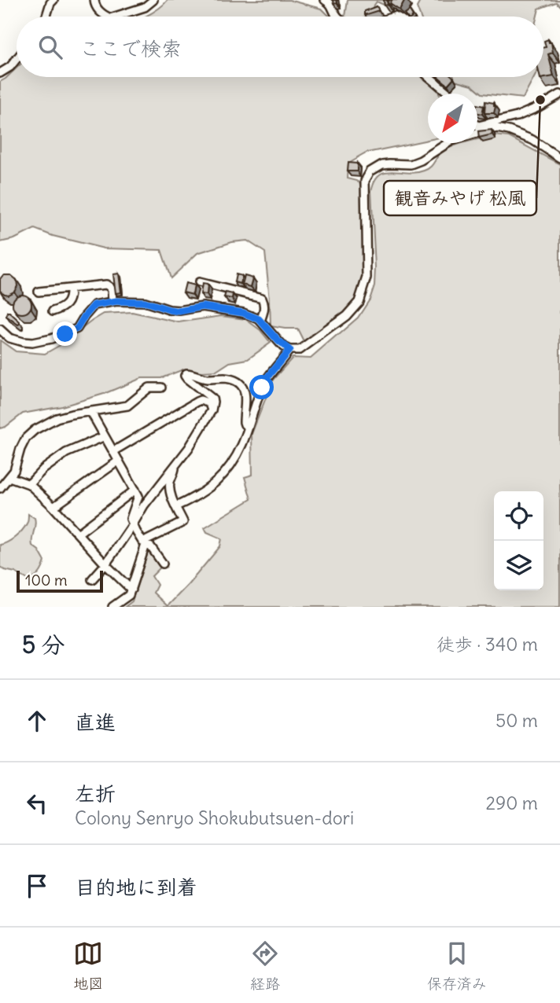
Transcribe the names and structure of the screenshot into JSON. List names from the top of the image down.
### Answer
{
  "places": ["観音みやげ 松風"],
  "scale_bar": "100 m",
  "north": "bottom left",
  "page": {
    "search": "ここで検索",
    "scale": "100 m",
    "heading": ["5 分", "徒歩 · 340 m"],
    "list": [
      ["直進", "50 m"],
      ["左折", "Colony Senryo Shokubutsuen-dori", "290 m"],
      "目的地に到着"
    ],
    "nav": ["地図", "経路", "保存済み"]
  }
}
